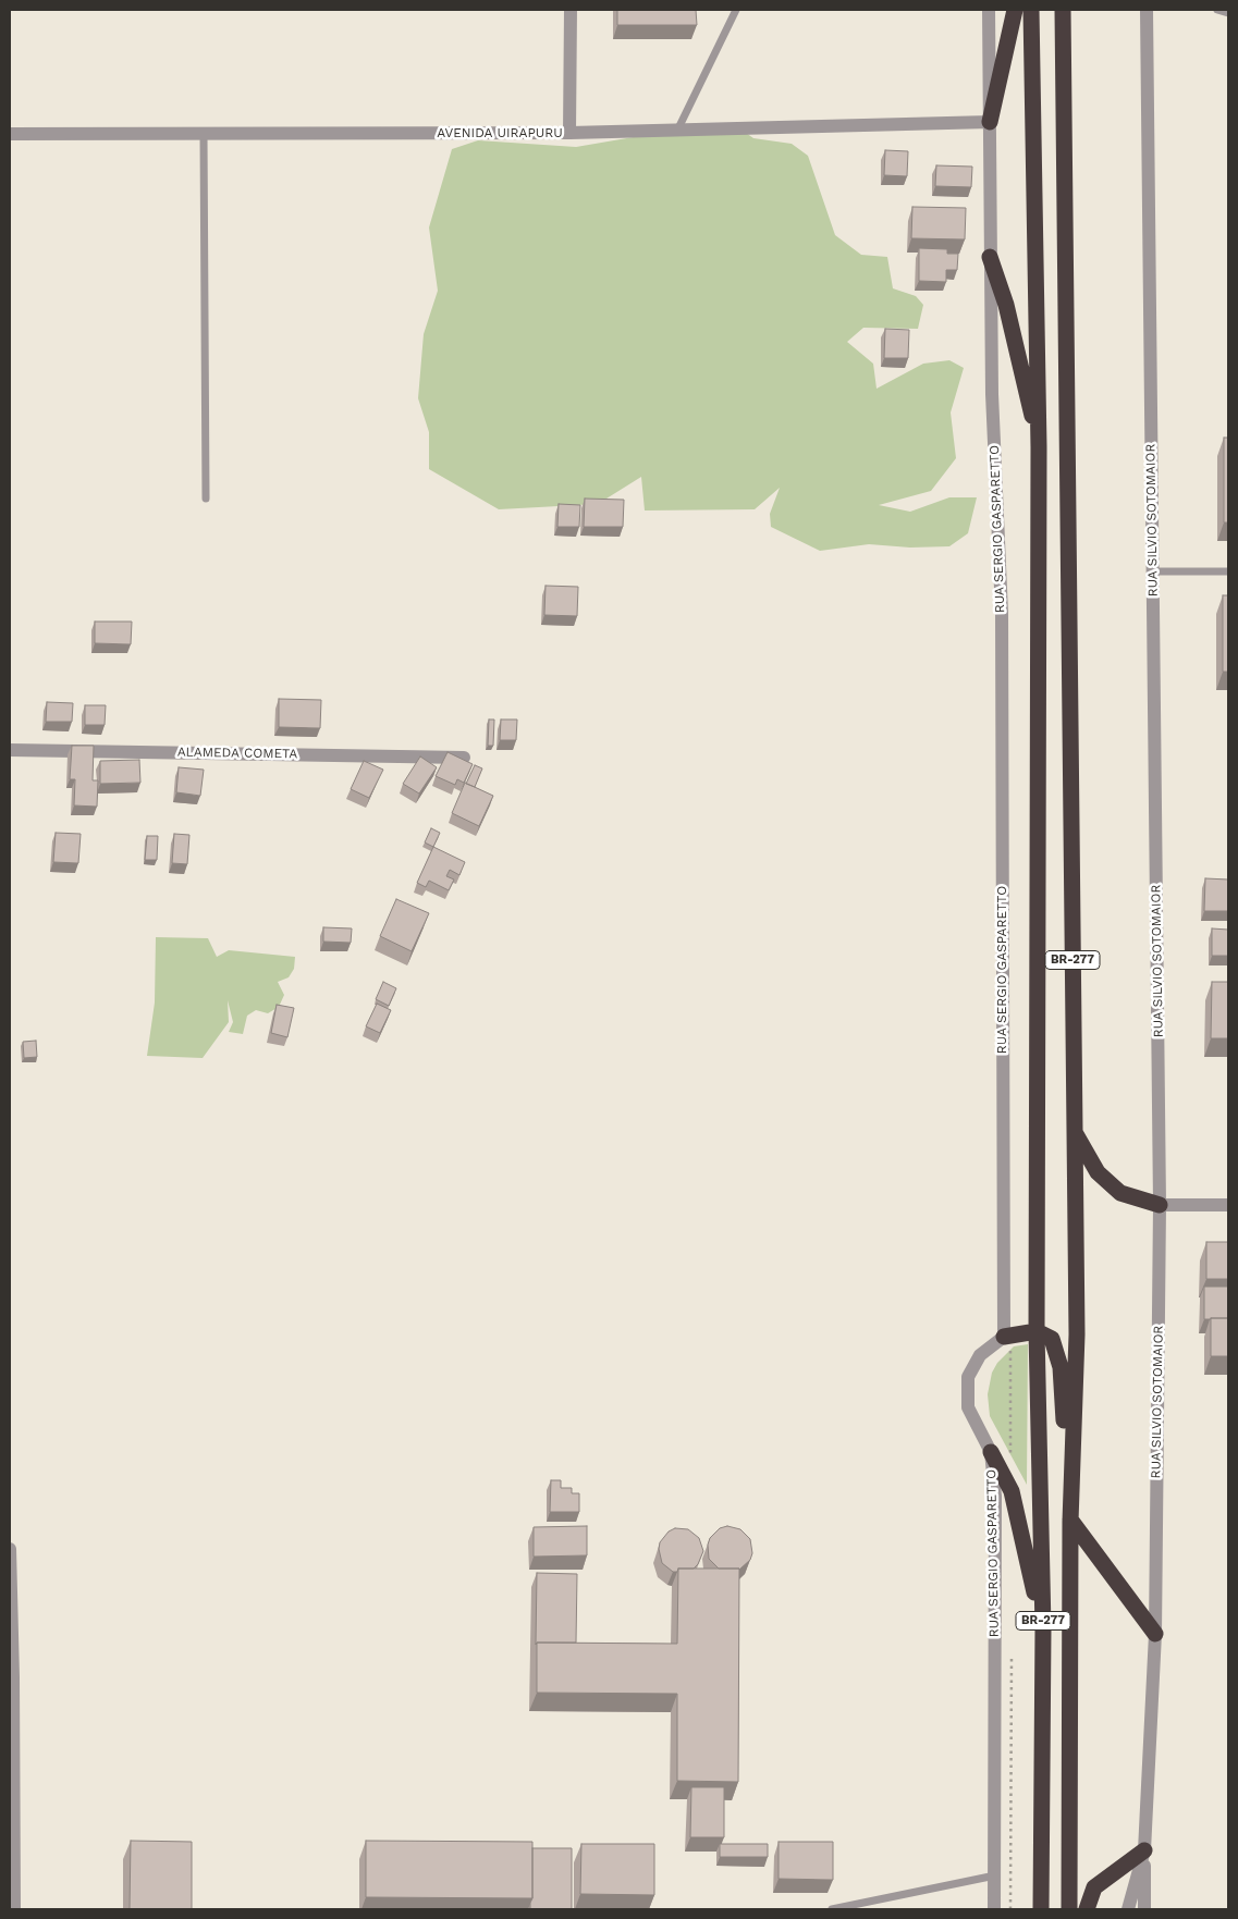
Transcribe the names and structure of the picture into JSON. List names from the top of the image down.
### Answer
{
  "streets": {
    "highway": ["BR-277"],
    "street": [
      "AVENIDA UIRAPURU",
      "RUA SILVIO SOTOMAIOR",
      "RUA SERGIO GASPARETTO",
      "ALAMEDA COMETA"
    ]
  },
  "crossings": [
    ["AVENIDA UIRAPURU", "RUA SERGIO GASPARETTO"]
  ]
}
